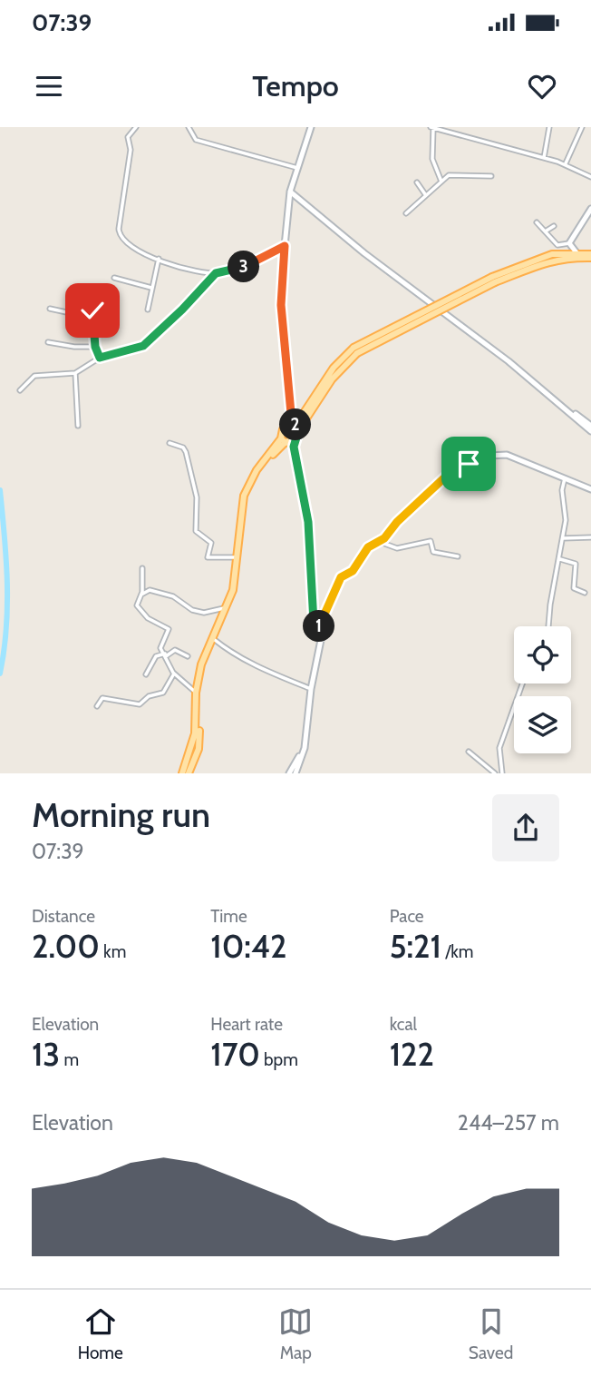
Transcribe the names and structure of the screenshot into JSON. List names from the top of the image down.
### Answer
{
  "page": {
    "status": "07:39",
    "header": "Tempo",
    "pins": ["3", "2", "1"],
    "heading": ["Morning run", "07:39"],
    "stats": [
      ["Distance", "2.00 km"],
      ["Time", "10:42"],
      ["Pace", "5:21 /km"],
      ["Elevation", "13 m"],
      ["Heart rate", "170 bpm"],
      ["kcal", "122"]
    ],
    "chart": ["Elevation", "244–257 m"],
    "tabs": ["Home", "Map", "Saved"]
  }
}
